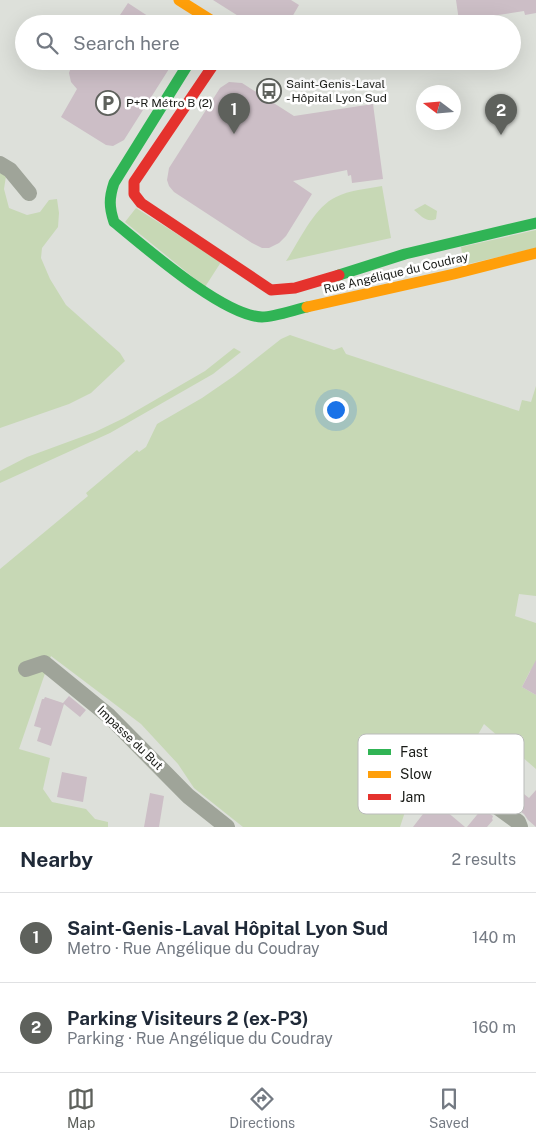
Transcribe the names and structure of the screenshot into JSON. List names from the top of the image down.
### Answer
{
  "streets": {
    "street": ["Rue Angélique du Coudray", "Impasse du But"]
  },
  "places": {
    "bus stop": ["Saint-Genis-Laval - Hôpital Lyon Sud"],
    "parking": ["P+R Métro B (2)"]
  },
  "legend": ["Fast", "Slow", "Jam"],
  "north": "left",
  "page": {
    "search": "Search here",
    "pins": ["1", "2"],
    "heading": ["Nearby", "2 results"],
    "list": [
      {
        "mark": "1",
        "name": "Saint-Genis-Laval Hôpital Lyon Sud",
        "note": "Metro · Rue Angélique du Coudray",
        "value": "140 m"
      },
      {
        "mark": "2",
        "name": "Parking Visiteurs 2 (ex-P3)",
        "note": "Parking · Rue Angélique du Coudray",
        "value": "160 m"
      }
    ],
    "nav": ["Map", "Directions", "Saved"]
  }
}
